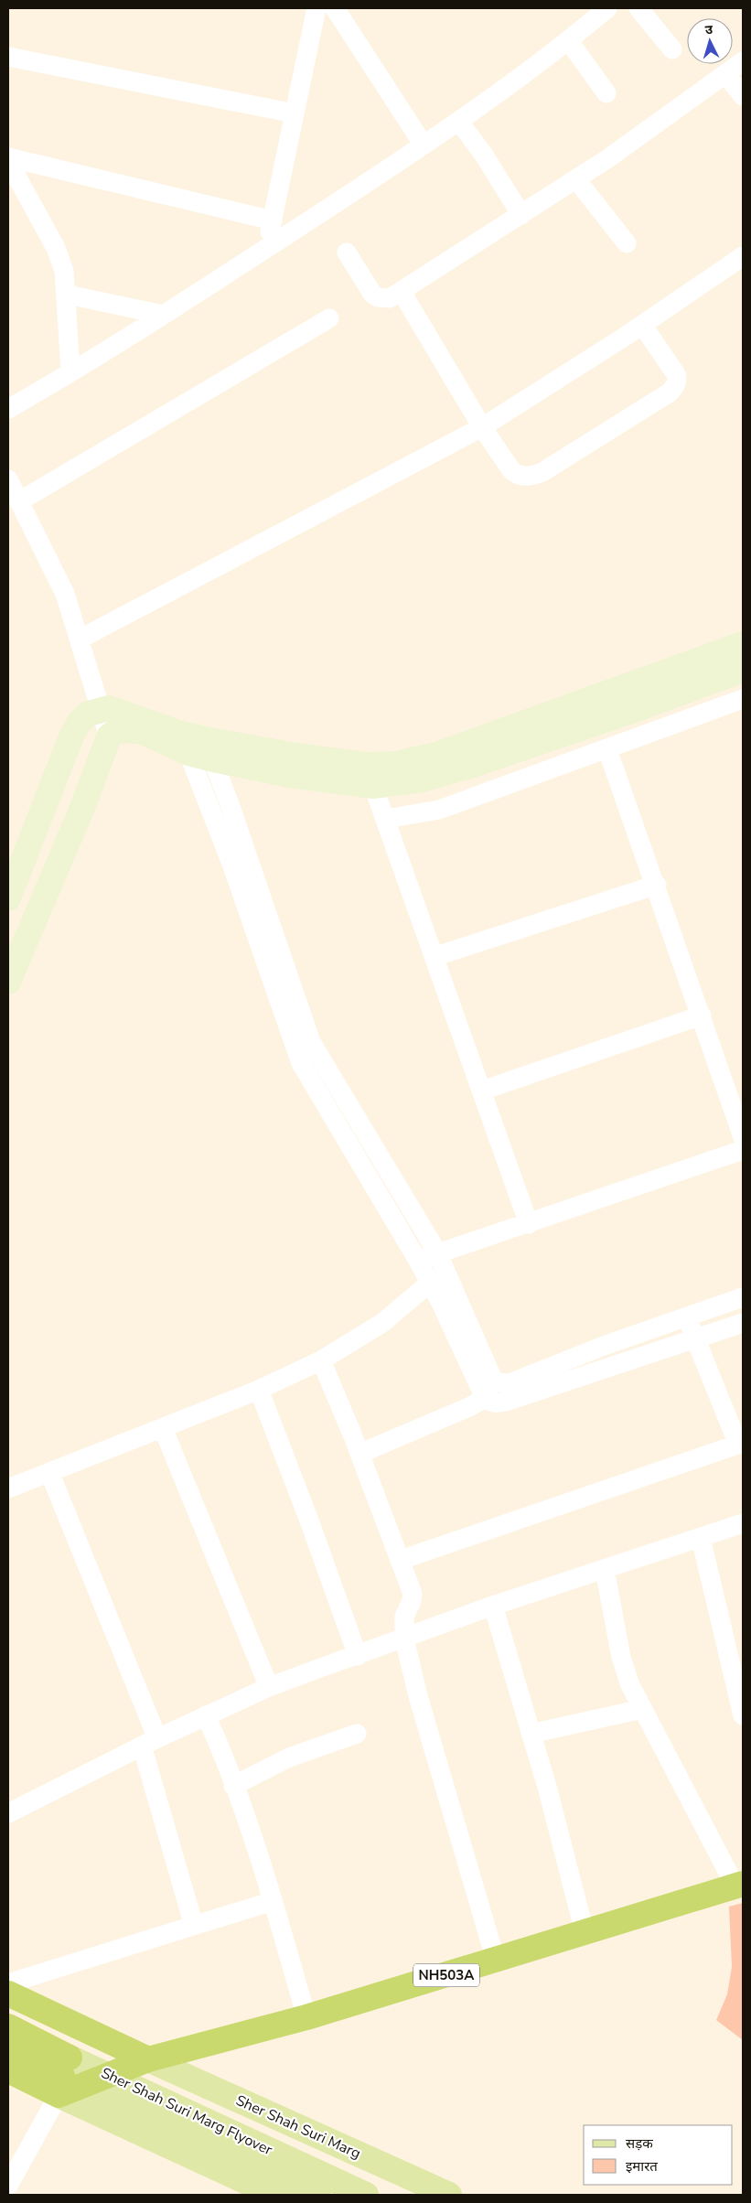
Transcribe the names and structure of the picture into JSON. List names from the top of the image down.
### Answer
{
  "streets": {
    "highway": ["NH503A", "Sher Shah Suri Marg Flyover"],
    "main road": ["Sher Shah Suri Marg"]
  },
  "crossings": [
    ["NH503A", "Sher Shah Suri Marg Flyover"],
    ["NH503A", "Sher Shah Suri Marg"]
  ],
  "legend": ["सड़क", "इमारत"],
  "north": "top"
}
